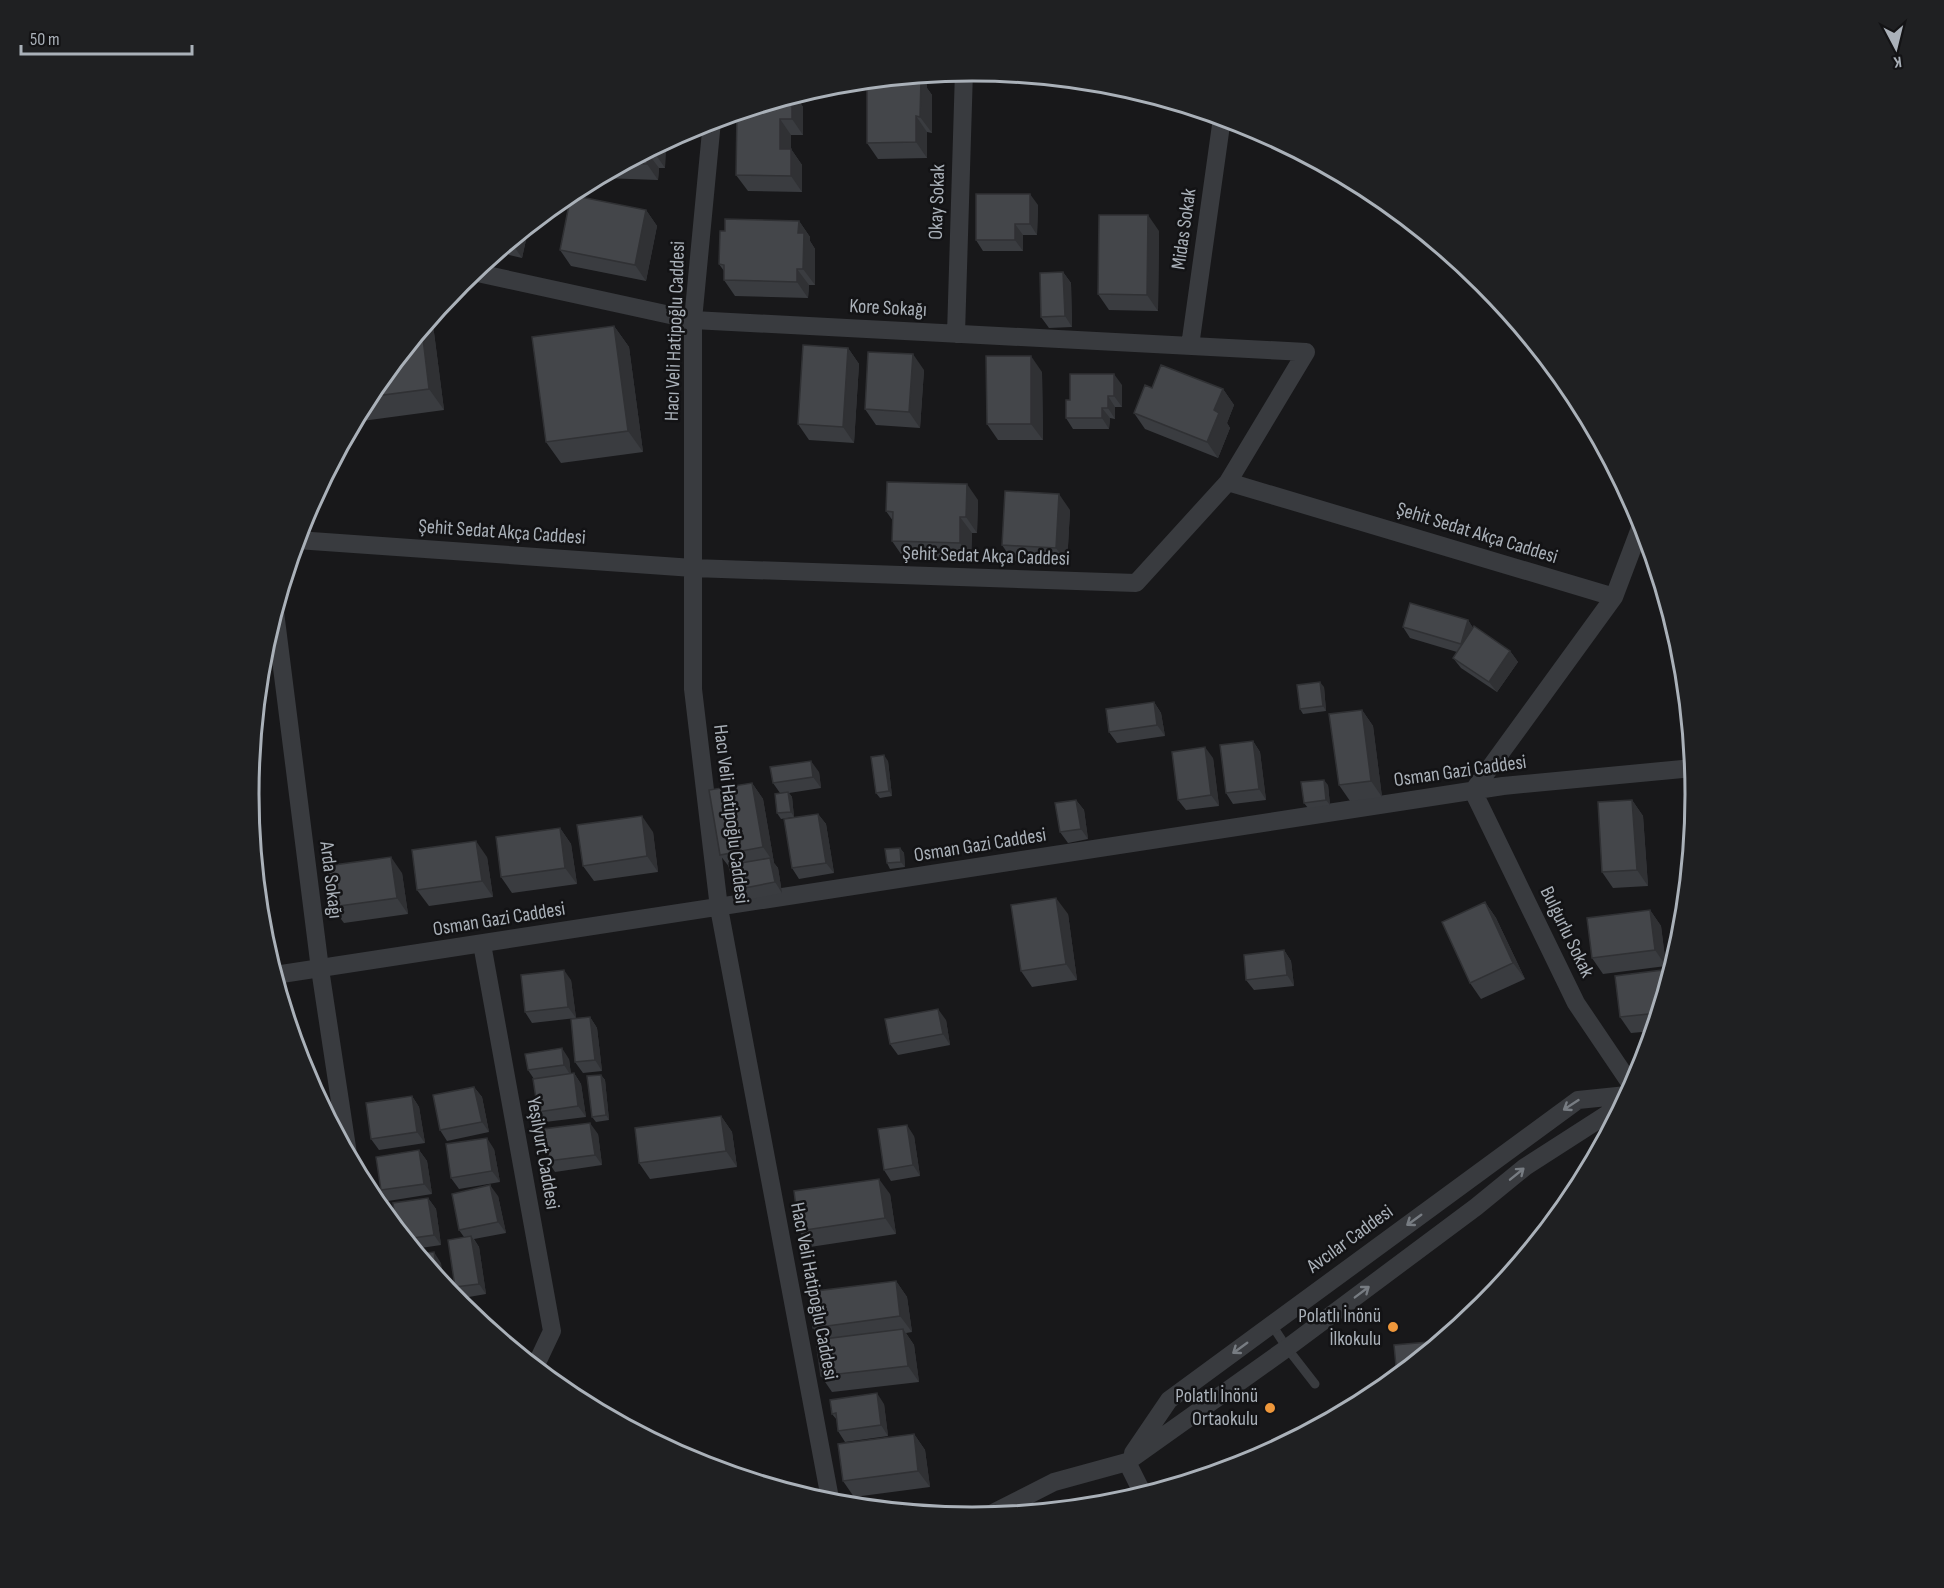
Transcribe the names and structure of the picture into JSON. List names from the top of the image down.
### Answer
{
  "streets": {
    "street": [
      "Okay Sokak",
      "Midas Sokak",
      "Kore Sokağı",
      "Hacı Veli Hatipoğlu Caddesi",
      "Şehit Sedat Akça Caddesi",
      "Osman Gazi Caddesi",
      "Arda Sokağı",
      "Bulgurlu Sokak",
      "Yeşilyurt Caddesi",
      "Avcılar Caddesi"
    ]
  },
  "crossings": [
    ["Okay Sokak", "Kore Sokağı"],
    ["Midas Sokak", "Kore Sokağı"],
    ["Kore Sokağı", "Hacı Veli Hatipoğlu Caddesi"],
    ["Kore Sokağı", "Şehit Sedat Akça Caddesi"],
    ["Hacı Veli Hatipoğlu Caddesi", "Şehit Sedat Akça Caddesi"],
    ["Hacı Veli Hatipoğlu Caddesi", "Osman Gazi Caddesi"],
    ["Osman Gazi Caddesi", "Arda Sokağı"],
    ["Osman Gazi Caddesi", "Bulgurlu Sokak"],
    ["Osman Gazi Caddesi", "Yeşilyurt Caddesi"]
  ],
  "places": ["Polatlı İnönü İlkokulu", "Polatlı İnönü Ortaokulu"],
  "scale_bar": "50 m",
  "north": "bottom"
}
